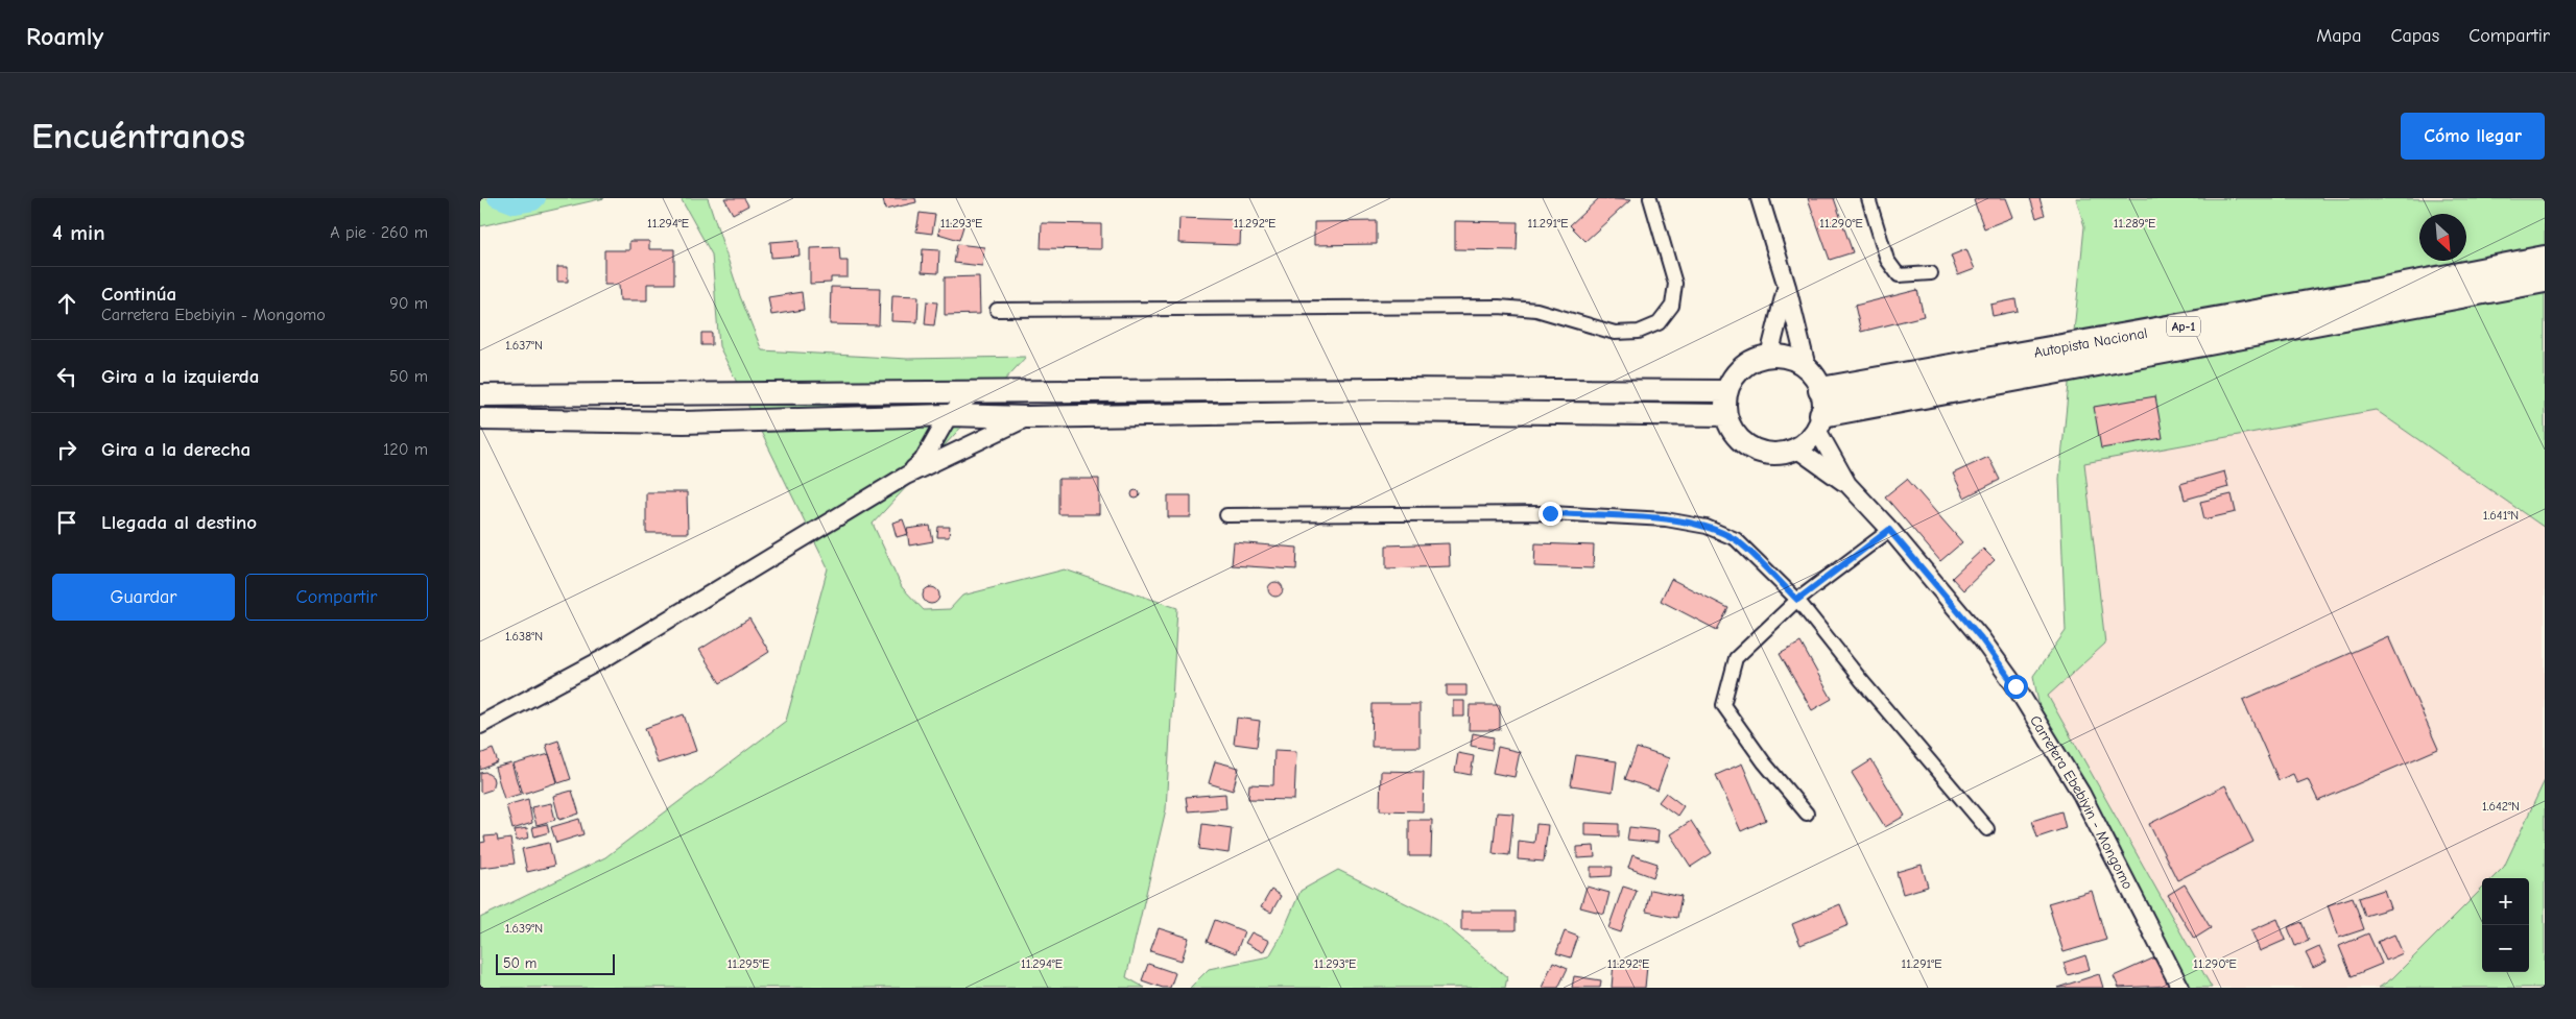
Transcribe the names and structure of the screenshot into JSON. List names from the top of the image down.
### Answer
{
  "streets": {
    "highway": ["Ap-1", "Autopista Nacional"],
    "street": ["Carretera Ebebiyin - Mongomo"]
  },
  "crossings": [
    ["Autopista Nacional", "Carretera Ebebiyin - Mongomo"]
  ],
  "scale_bar": "50 m",
  "north": "bottom right",
  "page": {
    "header": "Roamly",
    "nav": ["Mapa", "Capas", "Compartir"],
    "buttons": [
      "Cómo llegar",
      ["Guardar", "Compartir"]
    ],
    "title": "Encuéntranos",
    "heading": ["4 min", "A pie · 260 m"],
    "list": [
      ["Continúa", "Carretera Ebebiyin - Mongomo", "90 m"],
      ["Gira a la izquierda", "50 m"],
      ["Gira a la derecha", "120 m"],
      "Llegada al destino"
    ],
    "map_buttons": ["+", "−"],
    "scale": "50 m"
  },
  "coordinates": [
    "11.294°E",
    "11.292°E",
    "11.291°E",
    "11.289°E",
    "11.293°E",
    "11.290°E",
    "1.637°N",
    "1.641°N",
    "1.638°N",
    "1.642°N",
    "1.639°N",
    "11.295°E"
  ]
}
